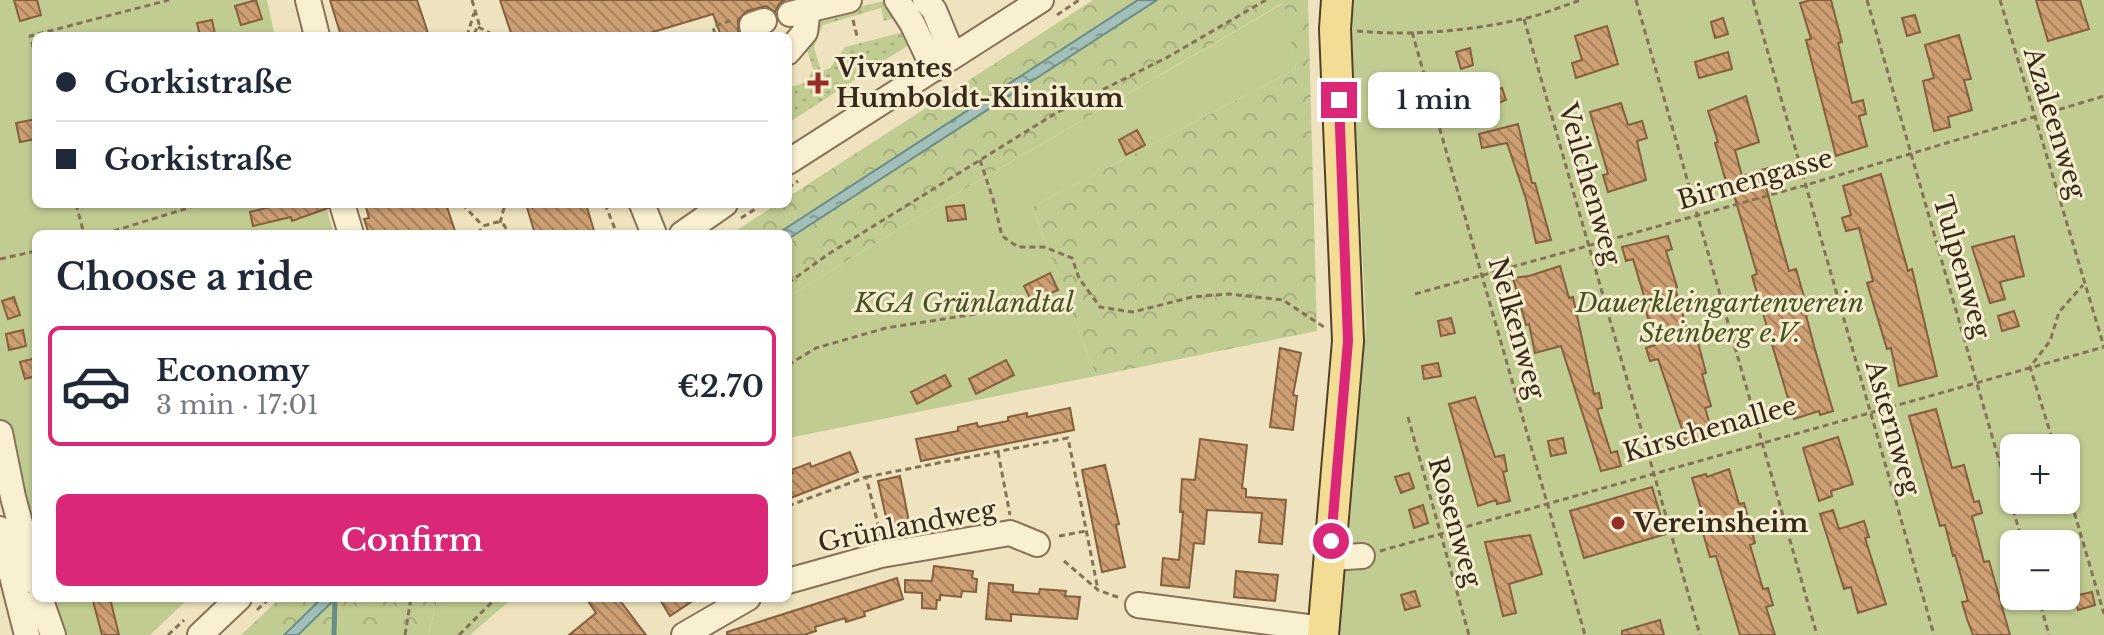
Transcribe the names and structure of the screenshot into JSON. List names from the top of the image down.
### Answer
{
  "streets": {
    "street": ["Grünlandweg"],
    "path": [
      "Azaleenweg",
      "Birnengasse",
      "Veilchenweg",
      "Tulpenweg",
      "Nelkenweg",
      "Asternweg",
      "Kirschenallee",
      "Rosenweg"
    ]
  },
  "crossings": [
    ["Azaleenweg", "Birnengasse"],
    ["Azaleenweg", "Kirschenallee"],
    ["Birnengasse", "Veilchenweg"],
    ["Birnengasse", "Tulpenweg"],
    ["Birnengasse", "Nelkenweg"],
    ["Birnengasse", "Asternweg"],
    ["Veilchenweg", "Kirschenallee"],
    ["Tulpenweg", "Kirschenallee"],
    ["Nelkenweg", "Kirschenallee"],
    ["Asternweg", "Kirschenallee"],
    ["Kirschenallee", "Rosenweg"]
  ],
  "parks": ["KGA Grünlandtal", "Dauerkleingartenverein Steinberg e.V."],
  "places": {
    "health": ["Vivantes Humboldt-Klinikum"],
    "other": ["Vereinsheim"]
  },
  "page": {
    "banner": ["Gorkistraße", "Gorkistraße"],
    "bubble": "1 min",
    "heading": "Choose a ride",
    "list": [
      {
        "name": "Economy",
        "note": "3 min · 17:01",
        "value": "€2.70"
      }
    ],
    "map_buttons": ["+", "−"],
    "buttons": "Confirm"
  }
}
